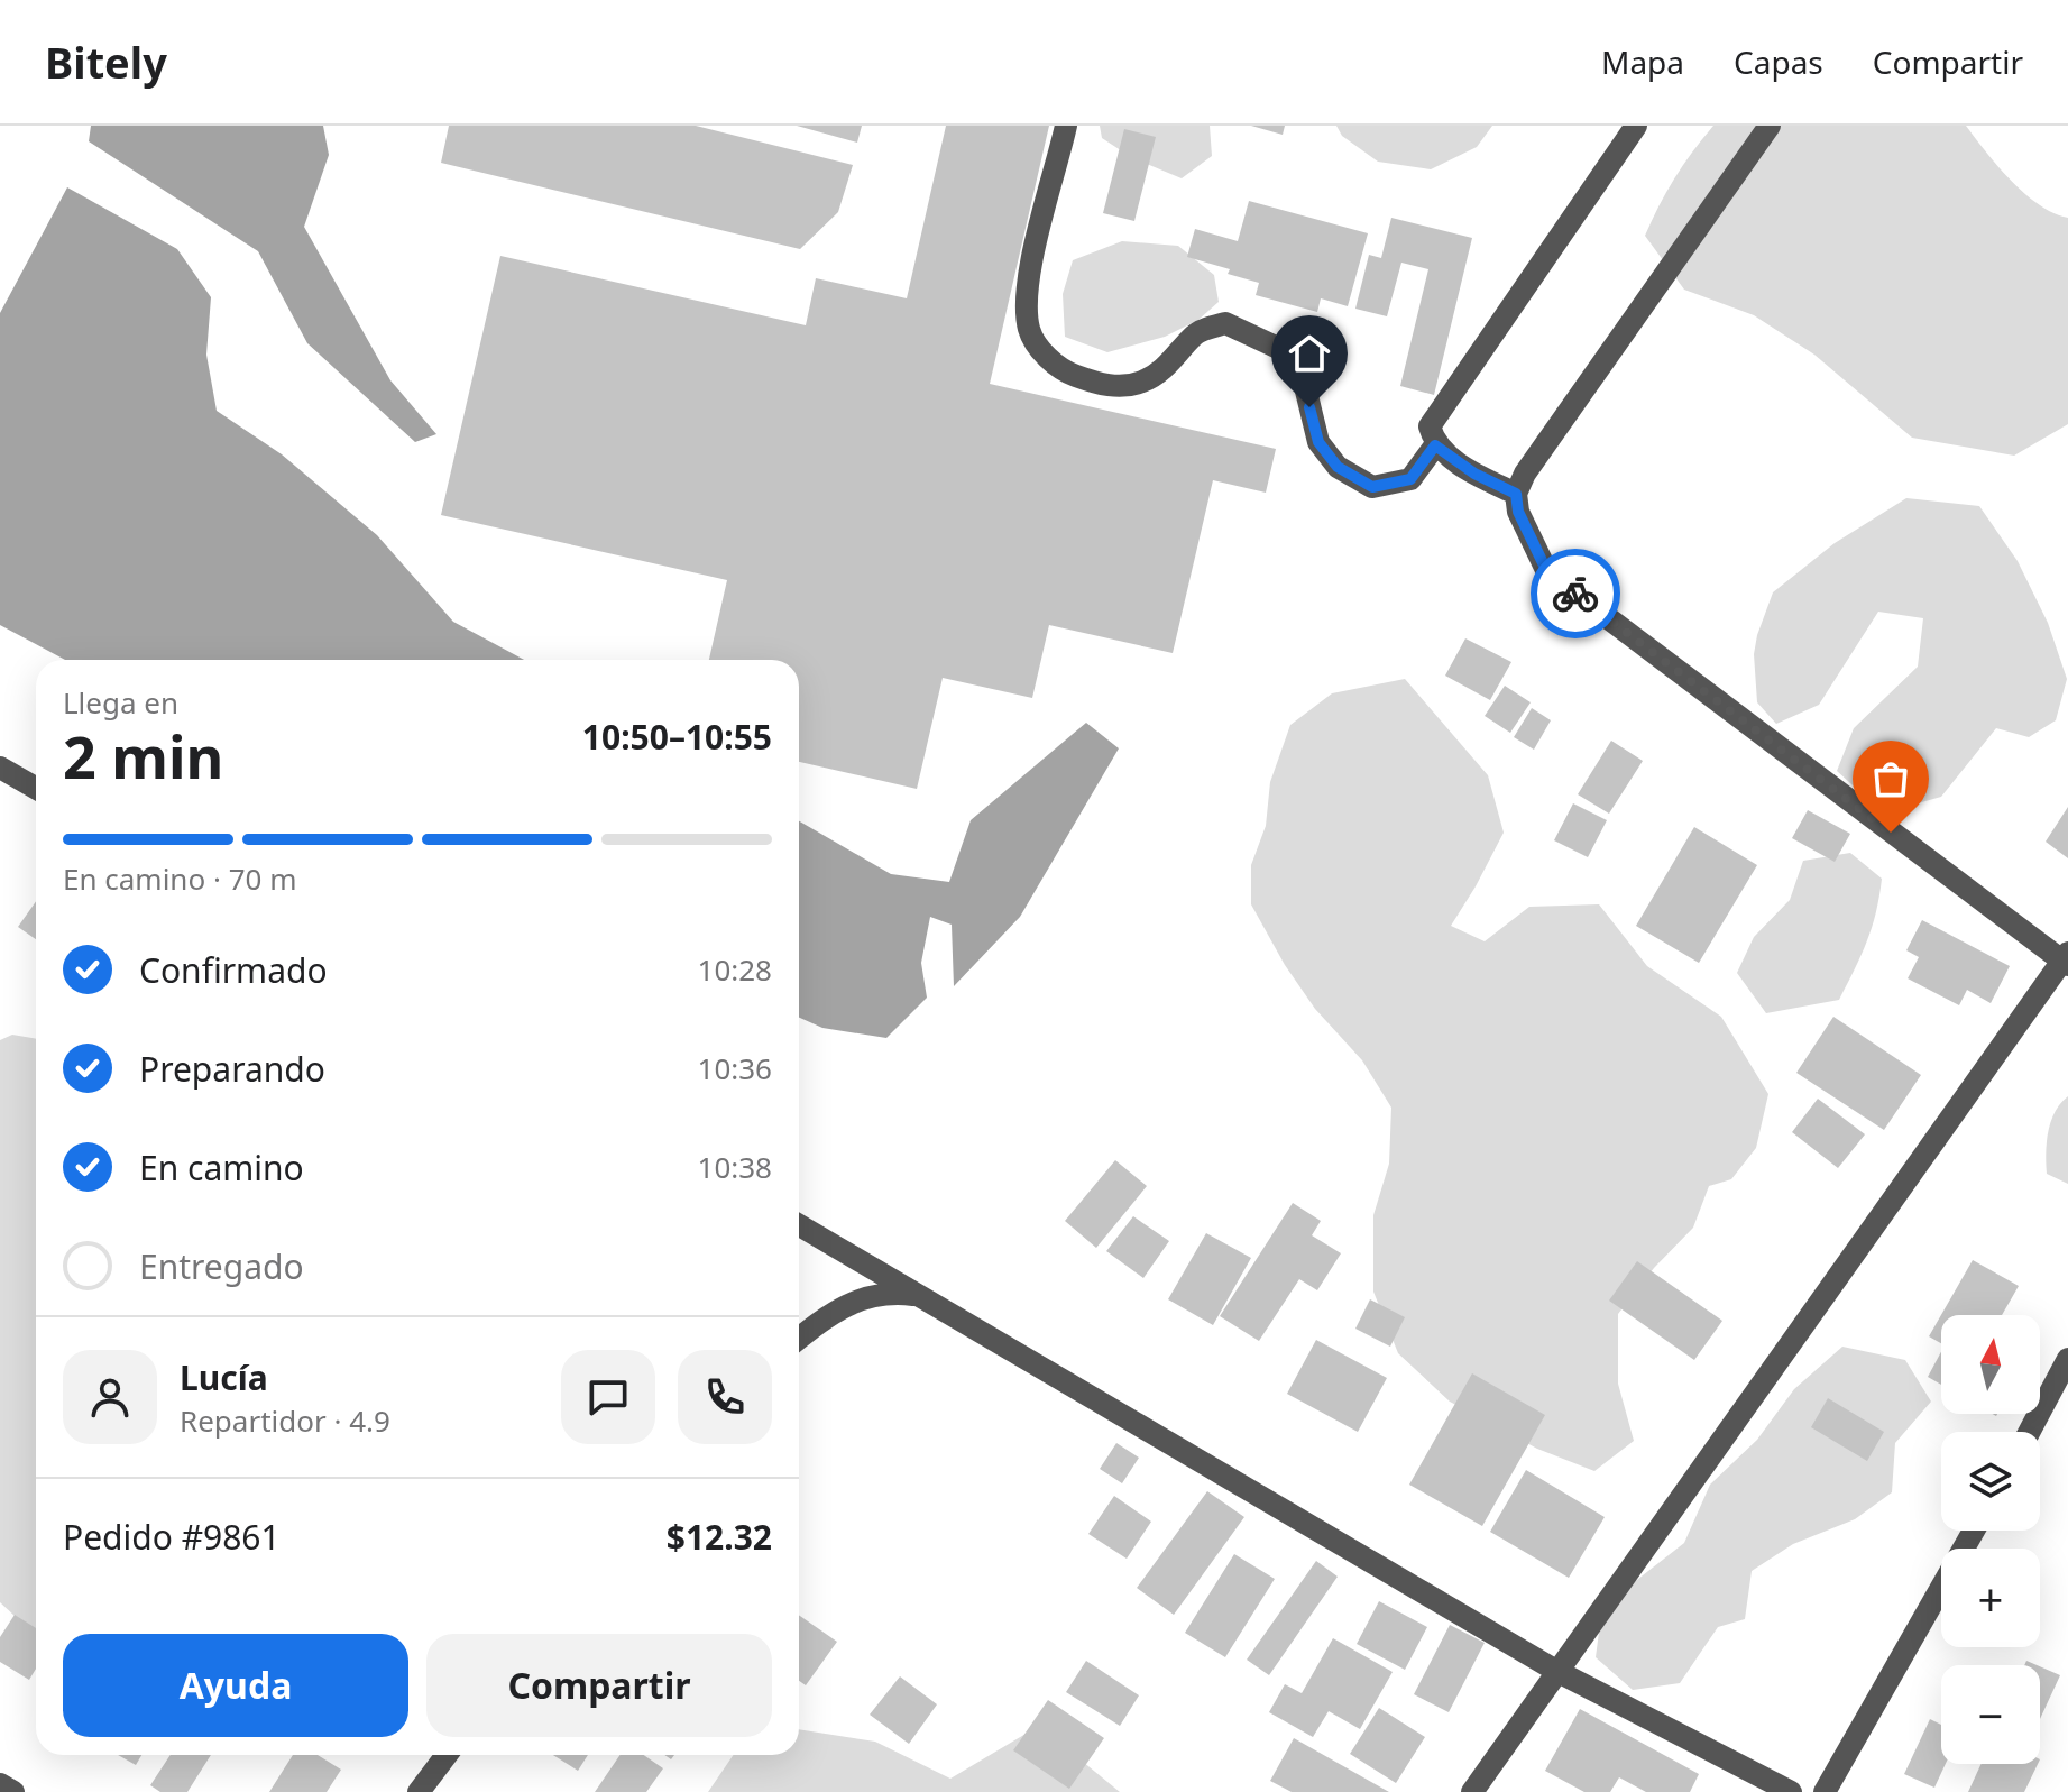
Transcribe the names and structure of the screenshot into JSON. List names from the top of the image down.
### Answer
{
  "north": "top",
  "page": {
    "header": "Bitely",
    "nav": ["Mapa", "Capas", "Compartir"],
    "heading": ["2 min", "Llega en", "10:50–10:55"],
    "panel": [
      "Lucía",
      "Repartidor · 4.9",
      "Pedido #9861",
      "$12.32"
    ],
    "bar": "En camino · 70 m",
    "list": [
      ["Confirmado", "10:28"],
      ["Preparando", "10:36"],
      ["En camino", "10:38"],
      "Entregado"
    ],
    "map_buttons": ["+", "−"],
    "buttons": ["Ayuda", "Compartir"]
  }
}
